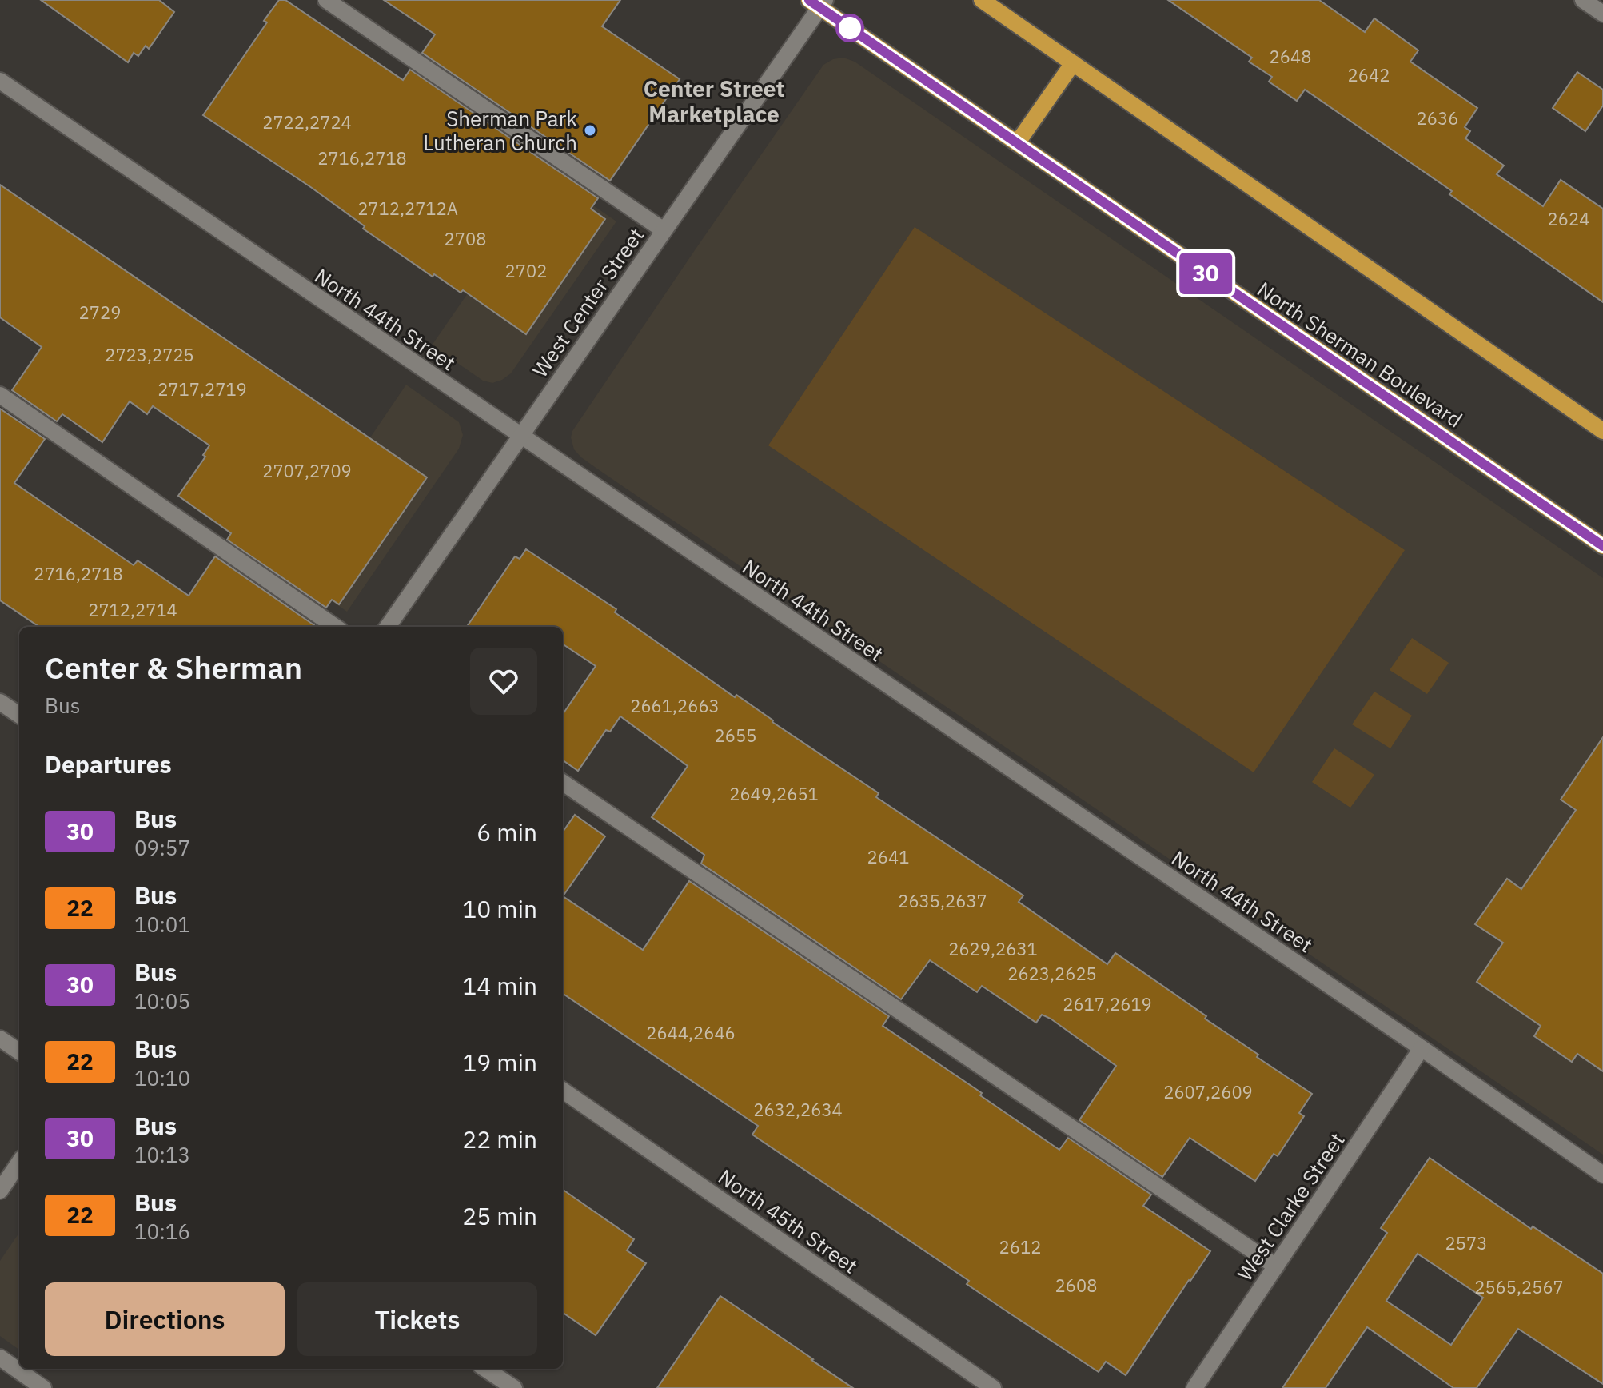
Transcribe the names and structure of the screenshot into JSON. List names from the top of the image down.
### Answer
{
  "streets": {
    "main road": ["North Sherman Boulevard"],
    "street": [
      "West Center Street",
      "North 44th Street",
      "West Clarke Street",
      "North 45th Street"
    ]
  },
  "crossings": [
    ["West Center Street", "North 44th Street"],
    ["West Center Street", "North Sherman Boulevard"],
    ["North 44th Street", "West Clarke Street"]
  ],
  "districts": ["Center Street Marketplace"],
  "places": ["Sherman Park Lutheran Church"],
  "lines": ["bus line 30"],
  "house_numbers": [
    "2648",
    "2642",
    "2636",
    "2722,2724",
    "2716,2718",
    "2712,2712A",
    "2624",
    "2708",
    "2702",
    "2729",
    "2723,2725",
    "2717,2719",
    "2707,2709",
    "2716,2718",
    "2712,2714",
    "2661,2663",
    "2655",
    "2649,2651",
    "2641",
    "2635,2637",
    "2629,2631",
    "2623,2625",
    "2617,2619",
    "2644,2646",
    "2607,2609",
    "2632,2634",
    "2573",
    "2612",
    "2608",
    "2565,2567"
  ],
  "page": {
    "on_map": "30",
    "heading": [
      ["Center & Sherman", "Bus"],
      "Departures"
    ],
    "list": [
      {
        "mark": "30",
        "name": "Bus",
        "note": "09:57",
        "value": "6 min"
      },
      {
        "mark": "22",
        "name": "Bus",
        "note": "10:01",
        "value": "10 min"
      },
      {
        "mark": "30",
        "name": "Bus",
        "note": "10:05",
        "value": "14 min"
      },
      {
        "mark": "22",
        "name": "Bus",
        "note": "10:10",
        "value": "19 min"
      },
      {
        "mark": "30",
        "name": "Bus",
        "note": "10:13",
        "value": "22 min"
      },
      {
        "mark": "22",
        "name": "Bus",
        "note": "10:16",
        "value": "25 min"
      }
    ],
    "buttons": ["Directions", "Tickets"]
  }
}
